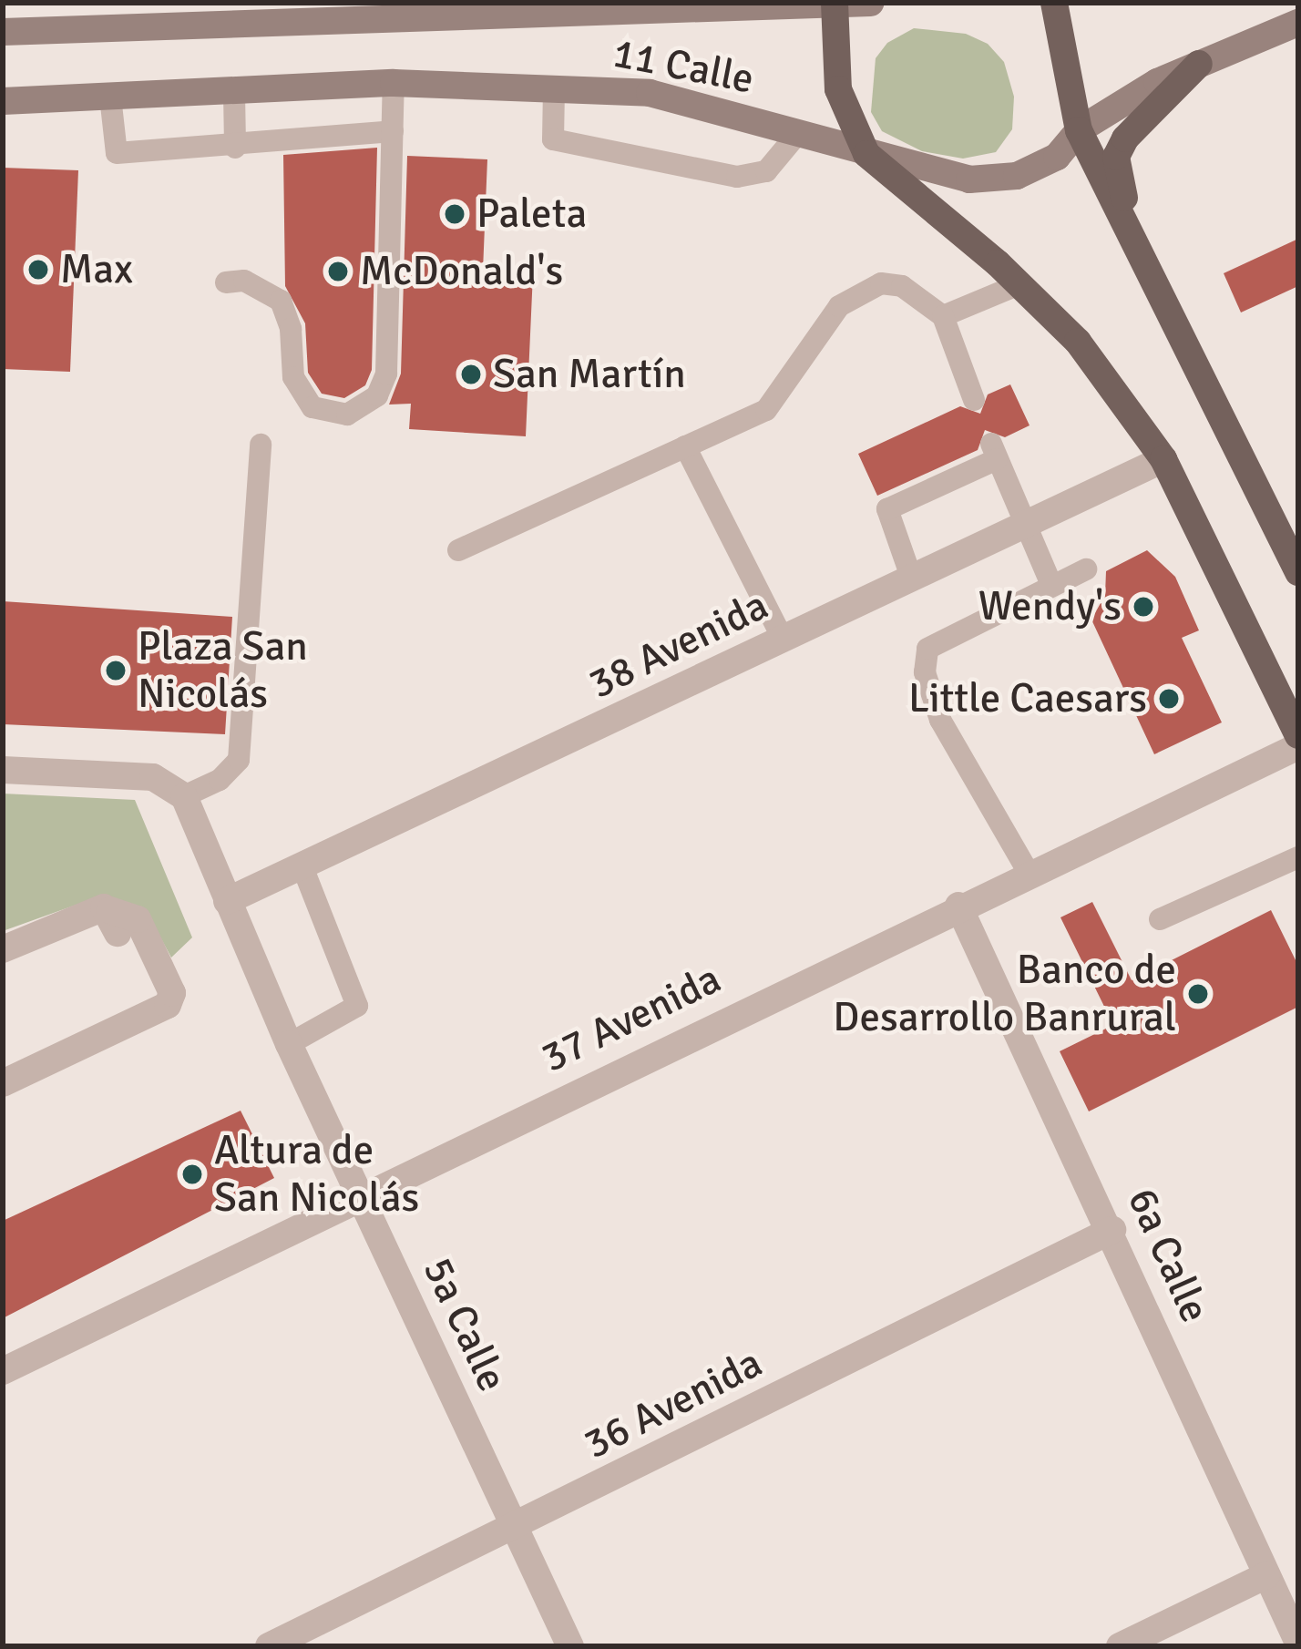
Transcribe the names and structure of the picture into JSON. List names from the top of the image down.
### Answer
{
  "streets": {
    "main road": ["11 Calle"],
    "street": [
      "38 Avenida",
      "37 Avenida",
      "6a Calle",
      "5a Calle",
      "36 Avenida"
    ]
  },
  "crossings": [
    ["38 Avenida", "5a Calle"],
    ["37 Avenida", "6a Calle"],
    ["37 Avenida", "5a Calle"],
    ["6a Calle", "36 Avenida"],
    ["5a Calle", "36 Avenida"]
  ],
  "places": [
    "Paleta",
    "Max",
    "McDonald's",
    "San Martín",
    "Wendy's",
    "Plaza San Nicolás",
    "Little Caesars",
    "Banco de Desarrollo Banrural",
    "Altura de San Nicolás"
  ]
}
